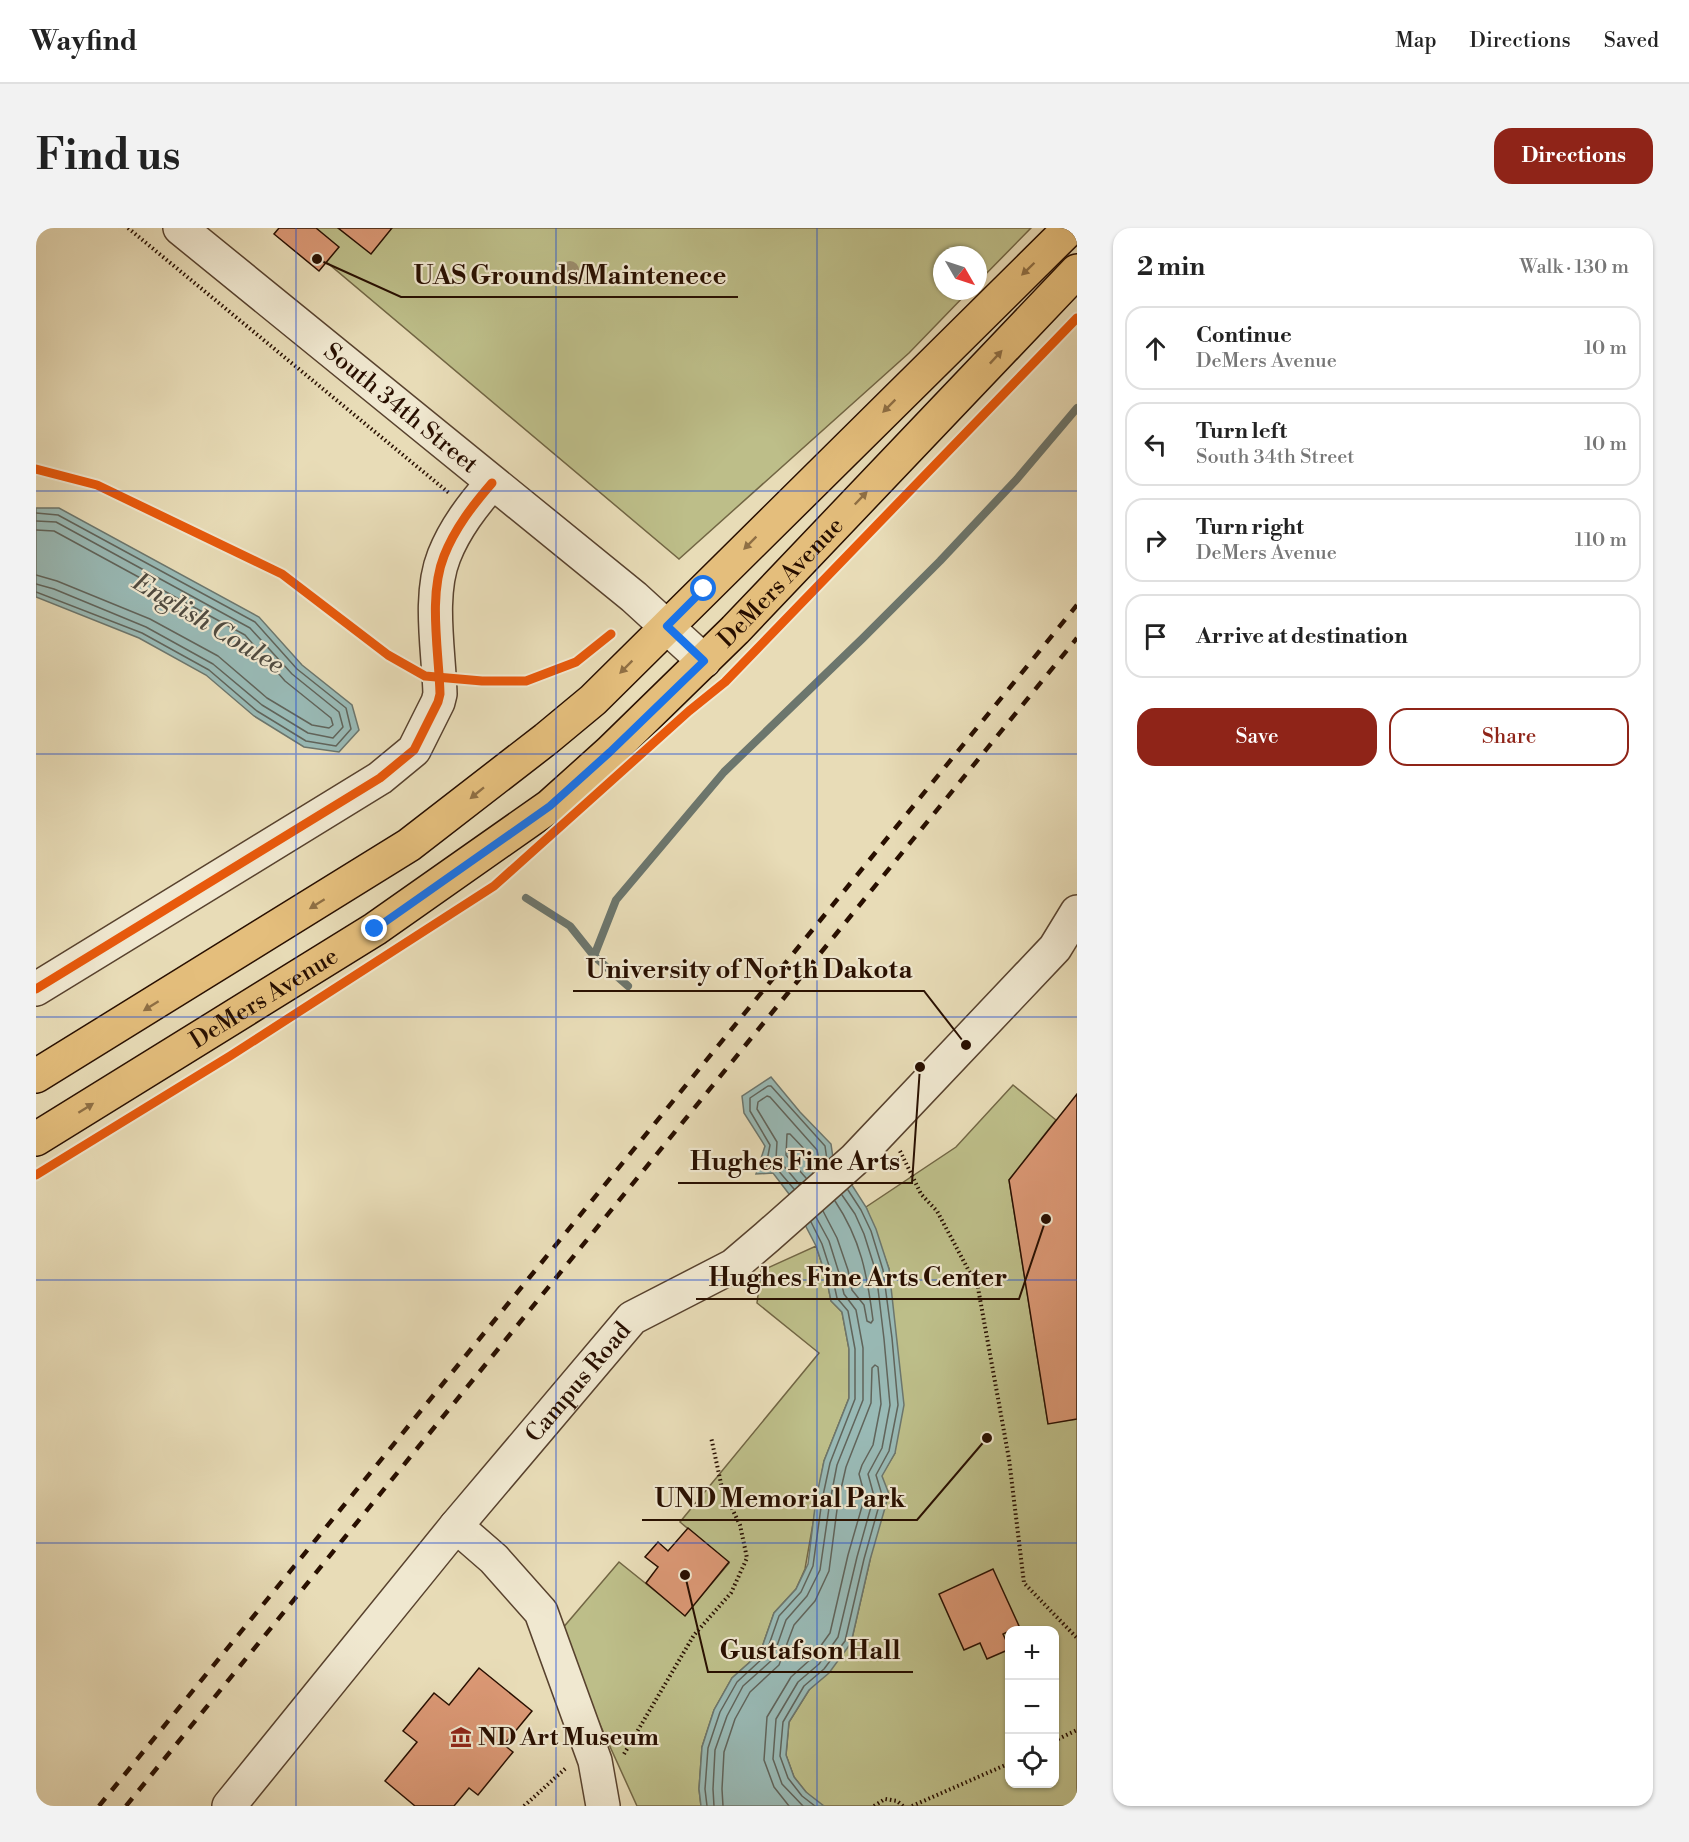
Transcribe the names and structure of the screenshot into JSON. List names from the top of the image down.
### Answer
{
  "streets": {
    "main road": ["DeMers Avenue"],
    "street": ["South 34th Street", "Campus Road"]
  },
  "crossings": [
    ["South 34th Street", "DeMers Avenue"]
  ],
  "water": ["English Coulee"],
  "places": {
    "other": [
      "UAS Grounds/Maintenece",
      "University of North Dakota",
      "Hughes Fine Arts",
      "Hughes Fine Arts Center",
      "UND Memorial Park",
      "Gustafson Hall"
    ],
    "museum": ["ND Art Museum"]
  },
  "north": "bottom right",
  "page": {
    "header": "Wayfind",
    "nav": ["Map", "Directions", "Saved"],
    "buttons": [
      "Directions",
      ["Save", "Share"]
    ],
    "title": "Find us",
    "heading": ["2 min", "Walk · 130 m"],
    "list": [
      ["Continue", "DeMers Avenue", "10 m"],
      ["Turn left", "South 34th Street", "10 m"],
      ["Turn right", "DeMers Avenue", "110 m"],
      "Arrive at destination"
    ],
    "map_buttons": ["+", "−"]
  }
}
